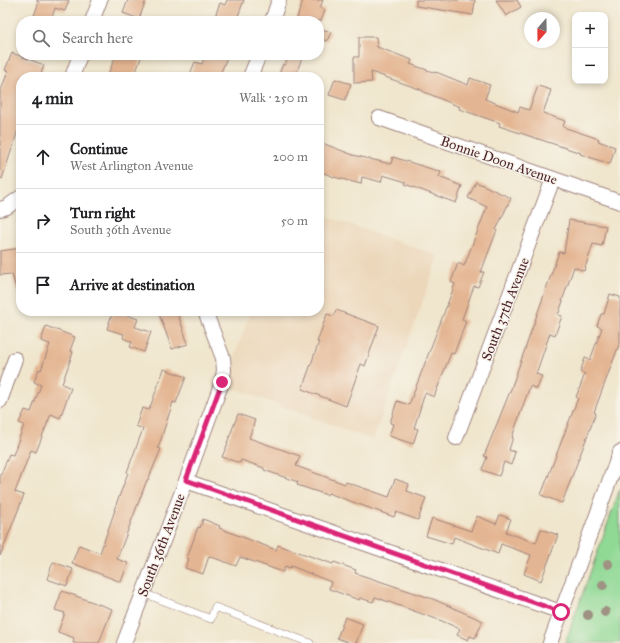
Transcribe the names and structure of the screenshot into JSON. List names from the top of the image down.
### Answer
{
  "streets": {
    "street": ["Bonnie Doon Avenue", "South 37th Avenue", "South 36th Avenue"]
  },
  "crossings": [
    ["Bonnie Doon Avenue", "South 37th Avenue"]
  ],
  "north": "bottom",
  "page": {
    "map_buttons": ["+", "−"],
    "search": "Search here",
    "heading": ["4 min", "Walk · 250 m"],
    "list": [
      ["Continue", "West Arlington Avenue", "200 m"],
      ["Turn right", "South 36th Avenue", "50 m"],
      "Arrive at destination"
    ]
  }
}
